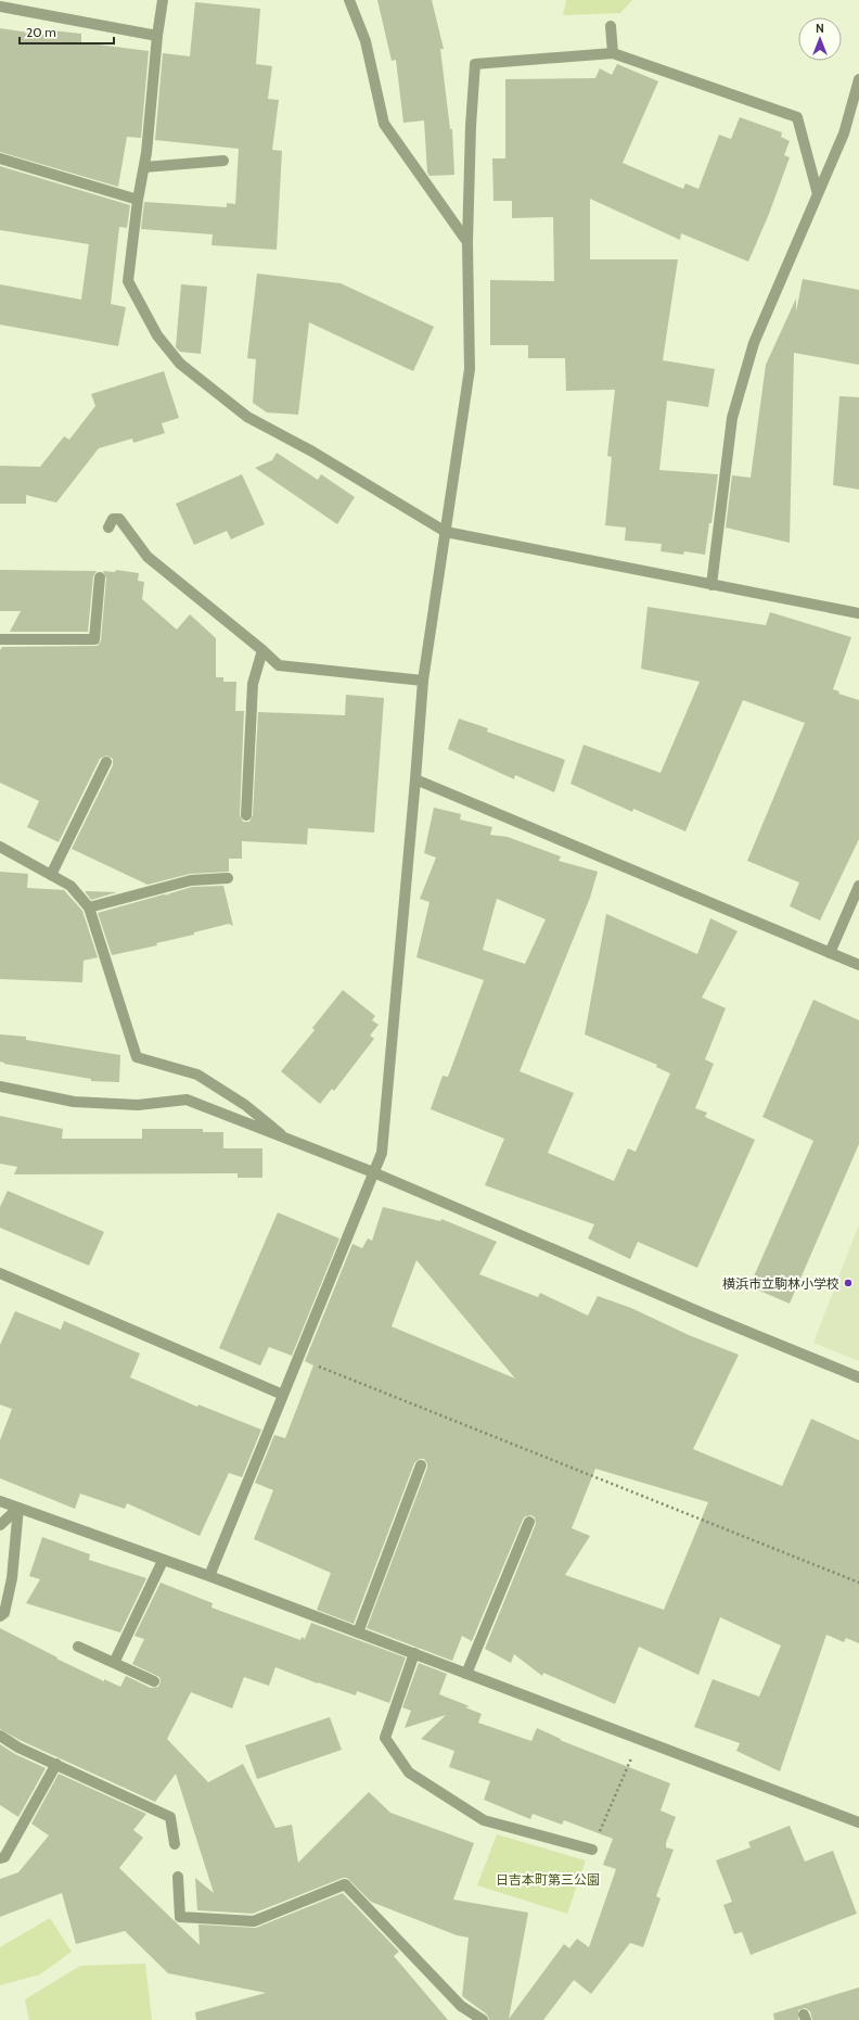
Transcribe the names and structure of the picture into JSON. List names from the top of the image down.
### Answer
{
  "parks": ["日吉本町第三公園"],
  "places": ["横浜市立駒林小学校"],
  "scale_bar": "20 m",
  "north": "top"
}
